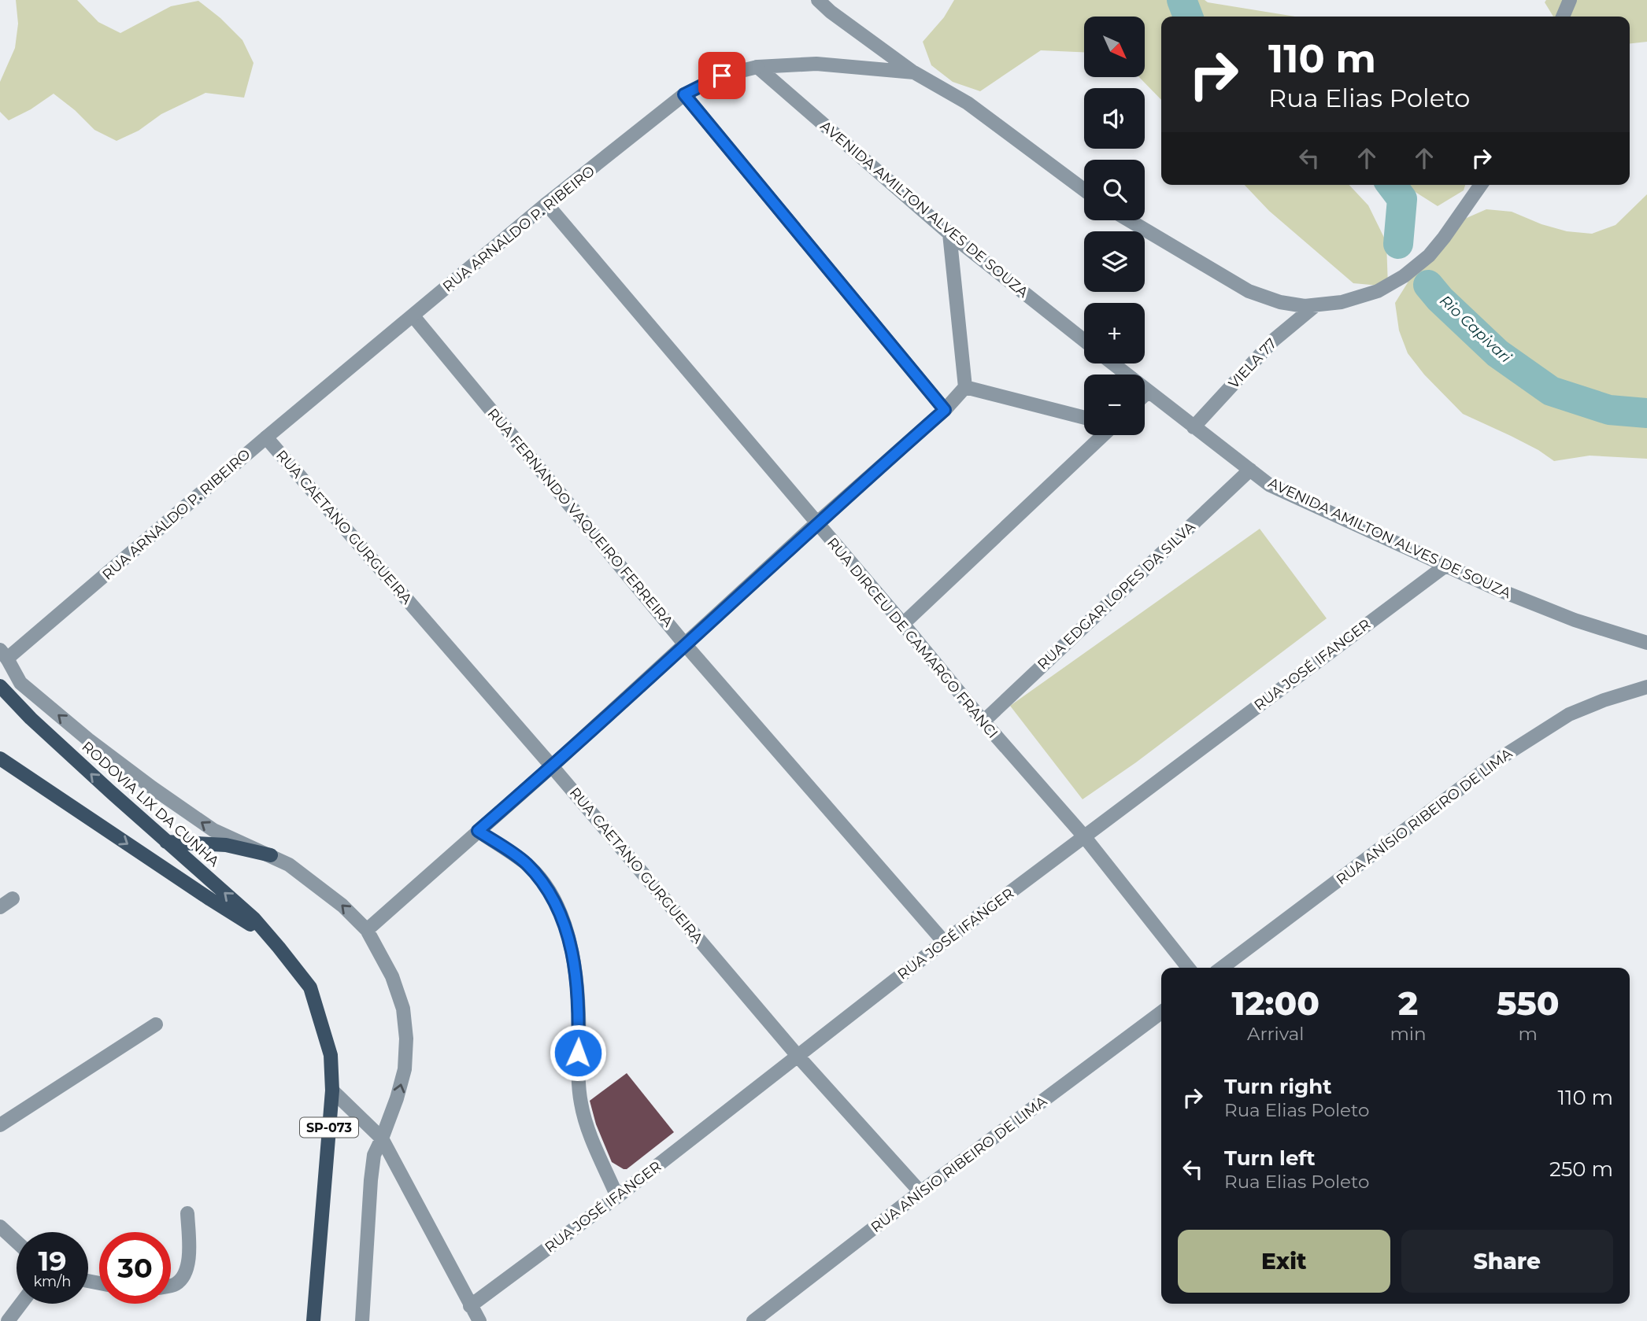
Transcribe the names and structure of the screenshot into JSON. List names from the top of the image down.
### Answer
{
  "streets": {
    "main road": ["RODOVIA LIX DA CUNHA", "SP-073"],
    "street": [
      "AVENIDA AMILTON ALVES DE SOUZA",
      "RUA ARNALDO P. RIBEIRO",
      "VIELA 77",
      "RUA FERNANDO VAQUEIRO FERREIRA",
      "RUA CAETANO GURGUEIRA",
      "RUA EDGAR LOPES DA SILVA",
      "RUA DIRCEU DE CAMARGO FRANCI",
      "RUA JOSÉ IFANGER",
      "RUA ANÍSIO RIBEIRO DE LIMA"
    ]
  },
  "crossings": [
    ["AVENIDA AMILTON ALVES DE SOUZA", "RUA ARNALDO P. RIBEIRO"],
    ["AVENIDA AMILTON ALVES DE SOUZA", "VIELA 77"],
    ["AVENIDA AMILTON ALVES DE SOUZA", "RUA EDGAR LOPES DA SILVA"],
    ["AVENIDA AMILTON ALVES DE SOUZA", "RUA JOSÉ IFANGER"],
    ["RUA ARNALDO P. RIBEIRO", "RUA FERNANDO VAQUEIRO FERREIRA"],
    ["RUA ARNALDO P. RIBEIRO", "RUA CAETANO GURGUEIRA"],
    ["RUA ARNALDO P. RIBEIRO", "RUA DIRCEU DE CAMARGO FRANCI"],
    ["RUA FERNANDO VAQUEIRO FERREIRA", "RUA JOSÉ IFANGER"],
    ["RUA CAETANO GURGUEIRA", "RUA JOSÉ IFANGER"],
    ["RUA CAETANO GURGUEIRA", "RUA ANÍSIO RIBEIRO DE LIMA"],
    ["RUA EDGAR LOPES DA SILVA", "RUA DIRCEU DE CAMARGO FRANCI"],
    ["RUA DIRCEU DE CAMARGO FRANCI", "RUA JOSÉ IFANGER"]
  ],
  "water": ["Rio Capivari"],
  "north": "bottom right",
  "page": {
    "map_buttons": ["+", "−"],
    "turn": ["110 m", "Rua Elias Poleto"],
    "eta": [
      "12:00",
      "Arrival",
      "2",
      "min",
      "550",
      "m"
    ],
    "list": [
      {
        "name": "Turn right",
        "note": "Rua Elias Poleto",
        "value": "110 m"
      },
      {
        "name": "Turn left",
        "note": "Rua Elias Poleto",
        "value": "250 m"
      }
    ],
    "buttons": ["Exit", "Share"],
    "speed": "19 km/h",
    "limit": "30"
  }
}
